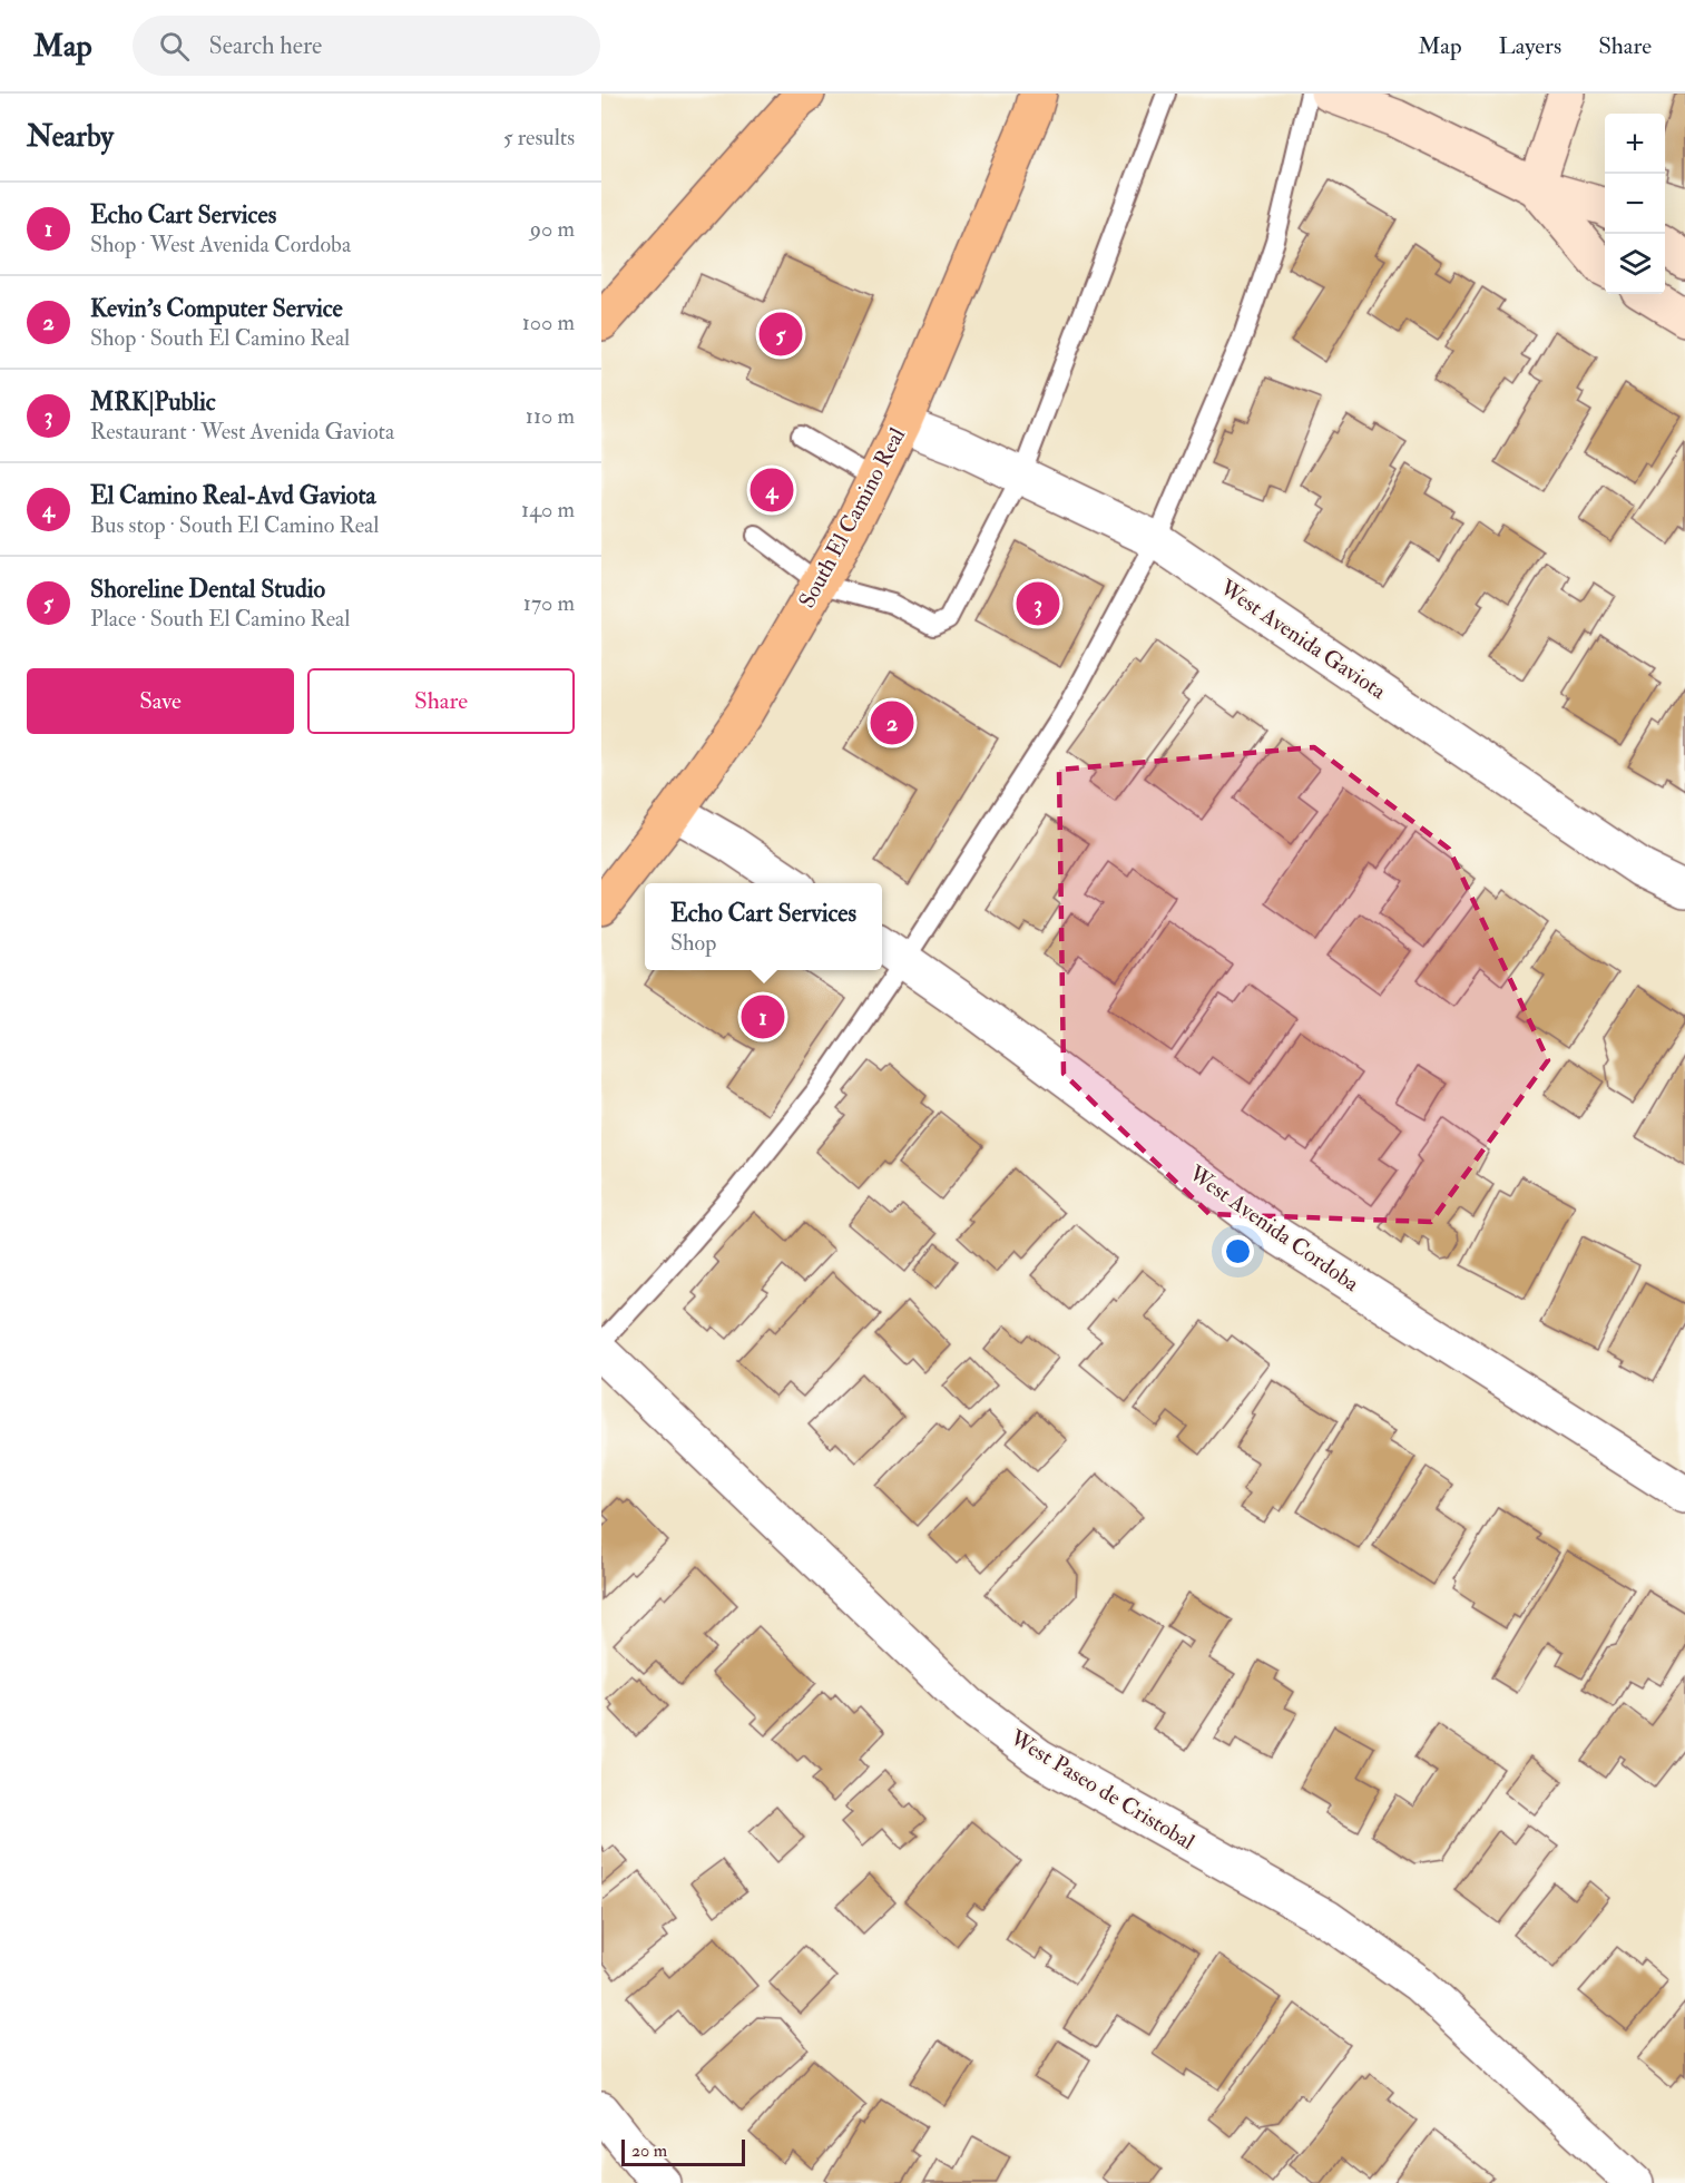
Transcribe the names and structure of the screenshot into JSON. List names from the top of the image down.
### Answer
{
  "streets": {
    "main road": ["South El Camino Real"],
    "street": ["West Avenida Gaviota", "West Avenida Cordoba", "West Paseo de Cristobal"]
  },
  "crossings": [
    ["South El Camino Real", "West Avenida Gaviota"]
  ],
  "scale_bar": "20 m",
  "page": {
    "header": "Map",
    "search": "Search here",
    "nav": ["Map", "Layers", "Share"],
    "heading": ["Nearby", "5 results"],
    "map_buttons": ["+", "−"],
    "list": [
      {
        "mark": "1",
        "name": "Echo Cart Services",
        "note": "Shop · West Avenida Cordoba",
        "value": "90 m"
      },
      {
        "mark": "2",
        "name": "Kevin's Computer Service",
        "note": "Shop · South El Camino Real",
        "value": "100 m"
      },
      {
        "mark": "3",
        "name": "MRK|Public",
        "note": "Restaurant · West Avenida Gaviota",
        "value": "110 m"
      },
      {
        "mark": "4",
        "name": "El Camino Real-Avd Gaviota",
        "note": "Bus stop · South El Camino Real",
        "value": "140 m"
      },
      {
        "mark": "5",
        "name": "Shoreline Dental Studio",
        "note": "Place · South El Camino Real",
        "value": "170 m"
      }
    ],
    "pins": [
      "5",
      "4",
      "3",
      "2",
      "1"
    ],
    "buttons": ["Save", "Share"],
    "popup": ["Echo Cart Services", "Shop"],
    "scale": "20 m"
  }
}
